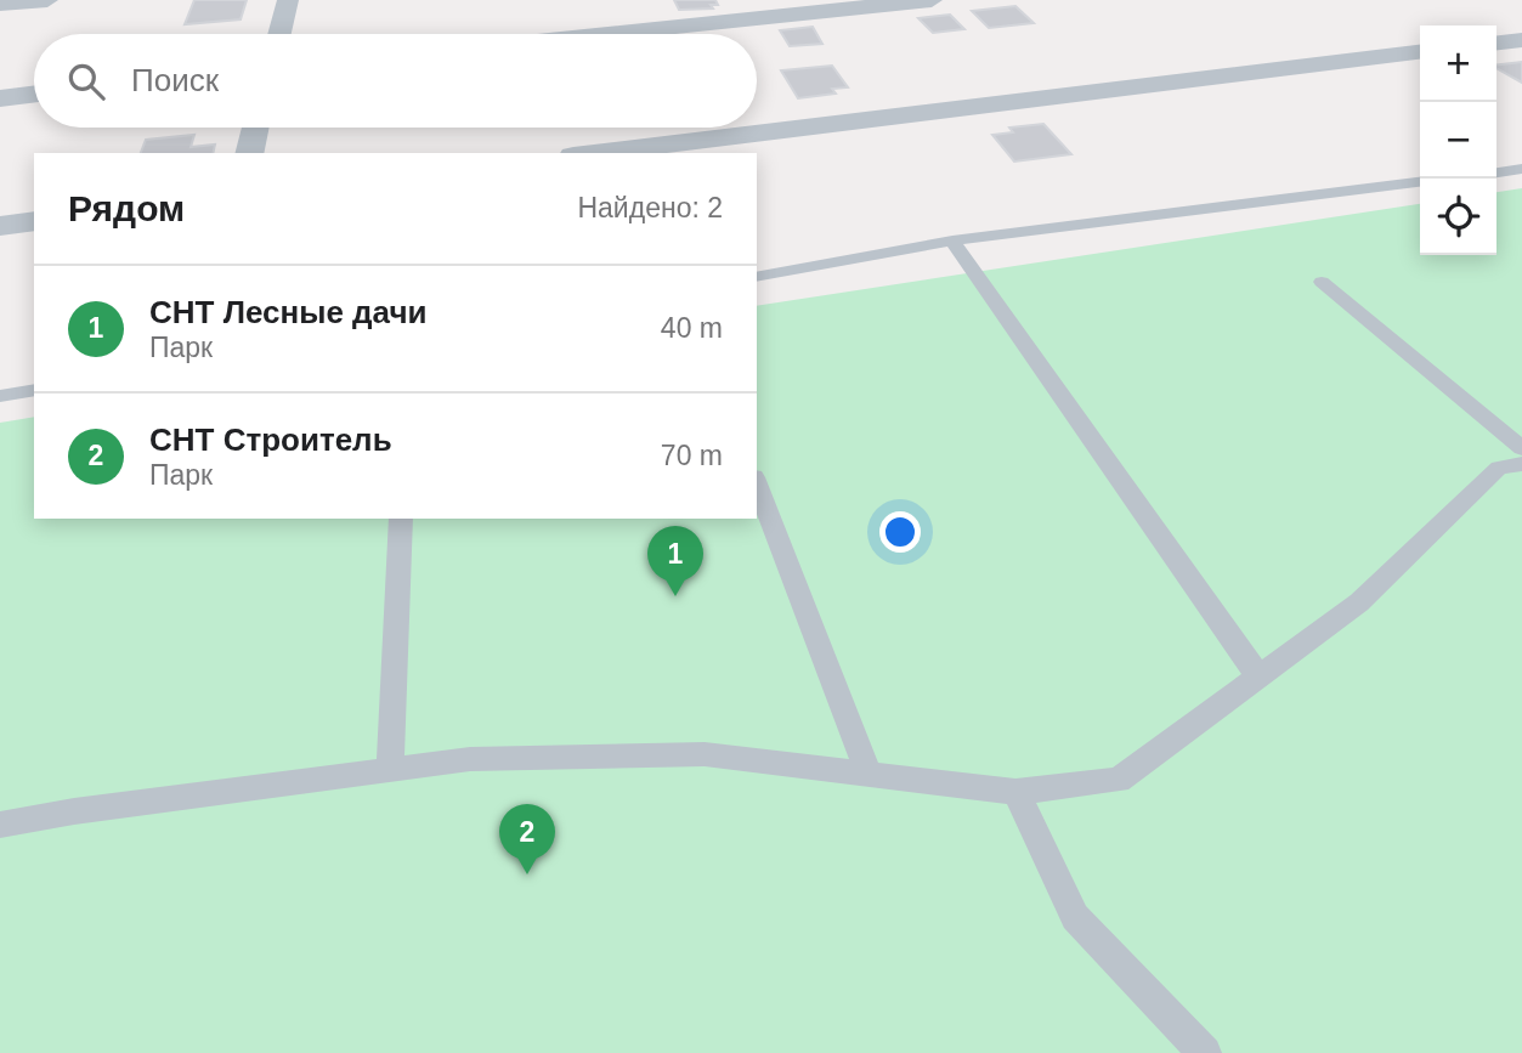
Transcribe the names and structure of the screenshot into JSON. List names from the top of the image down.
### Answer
{
  "page": {
    "map_buttons": ["+", "−"],
    "search": "Поиск",
    "heading": ["Рядом", "Найдено: 2"],
    "list": [
      {
        "mark": "1",
        "name": "СНТ Лесные дачи",
        "note": "Парк",
        "value": "40 m"
      },
      {
        "mark": "2",
        "name": "СНТ Строитель",
        "note": "Парк",
        "value": "70 m"
      }
    ],
    "pins": ["1", "2"]
  }
}
